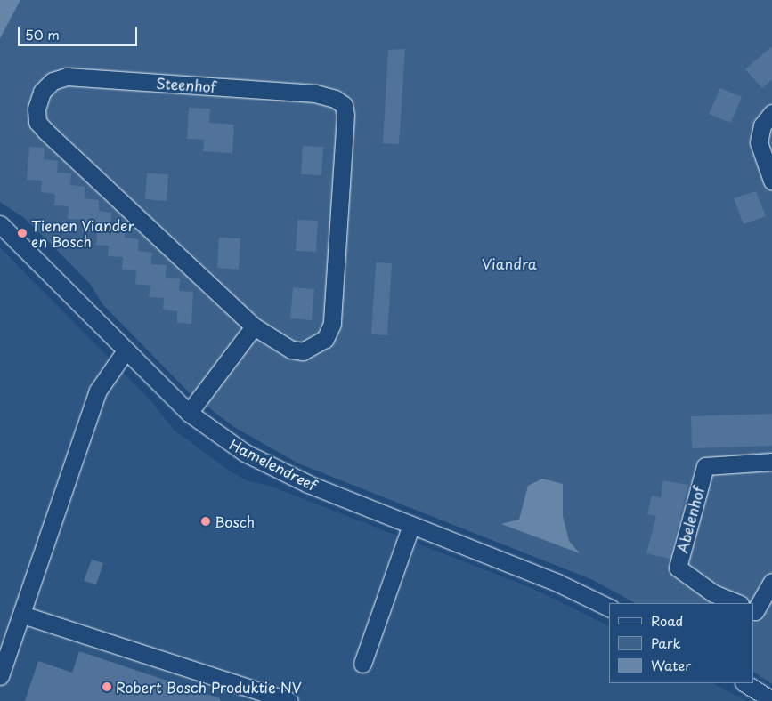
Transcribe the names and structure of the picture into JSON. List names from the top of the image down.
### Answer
{
  "streets": {
    "street": ["Steenhof", "Hamelendreef", "Abelenhof"]
  },
  "parks": ["Viandra"],
  "places": ["Tienen Viander en Bosch", "Bosch", "Robert Bosch Produktie NV"],
  "legend": ["Road", "Park", "Water"],
  "scale_bar": "50 m"
}
